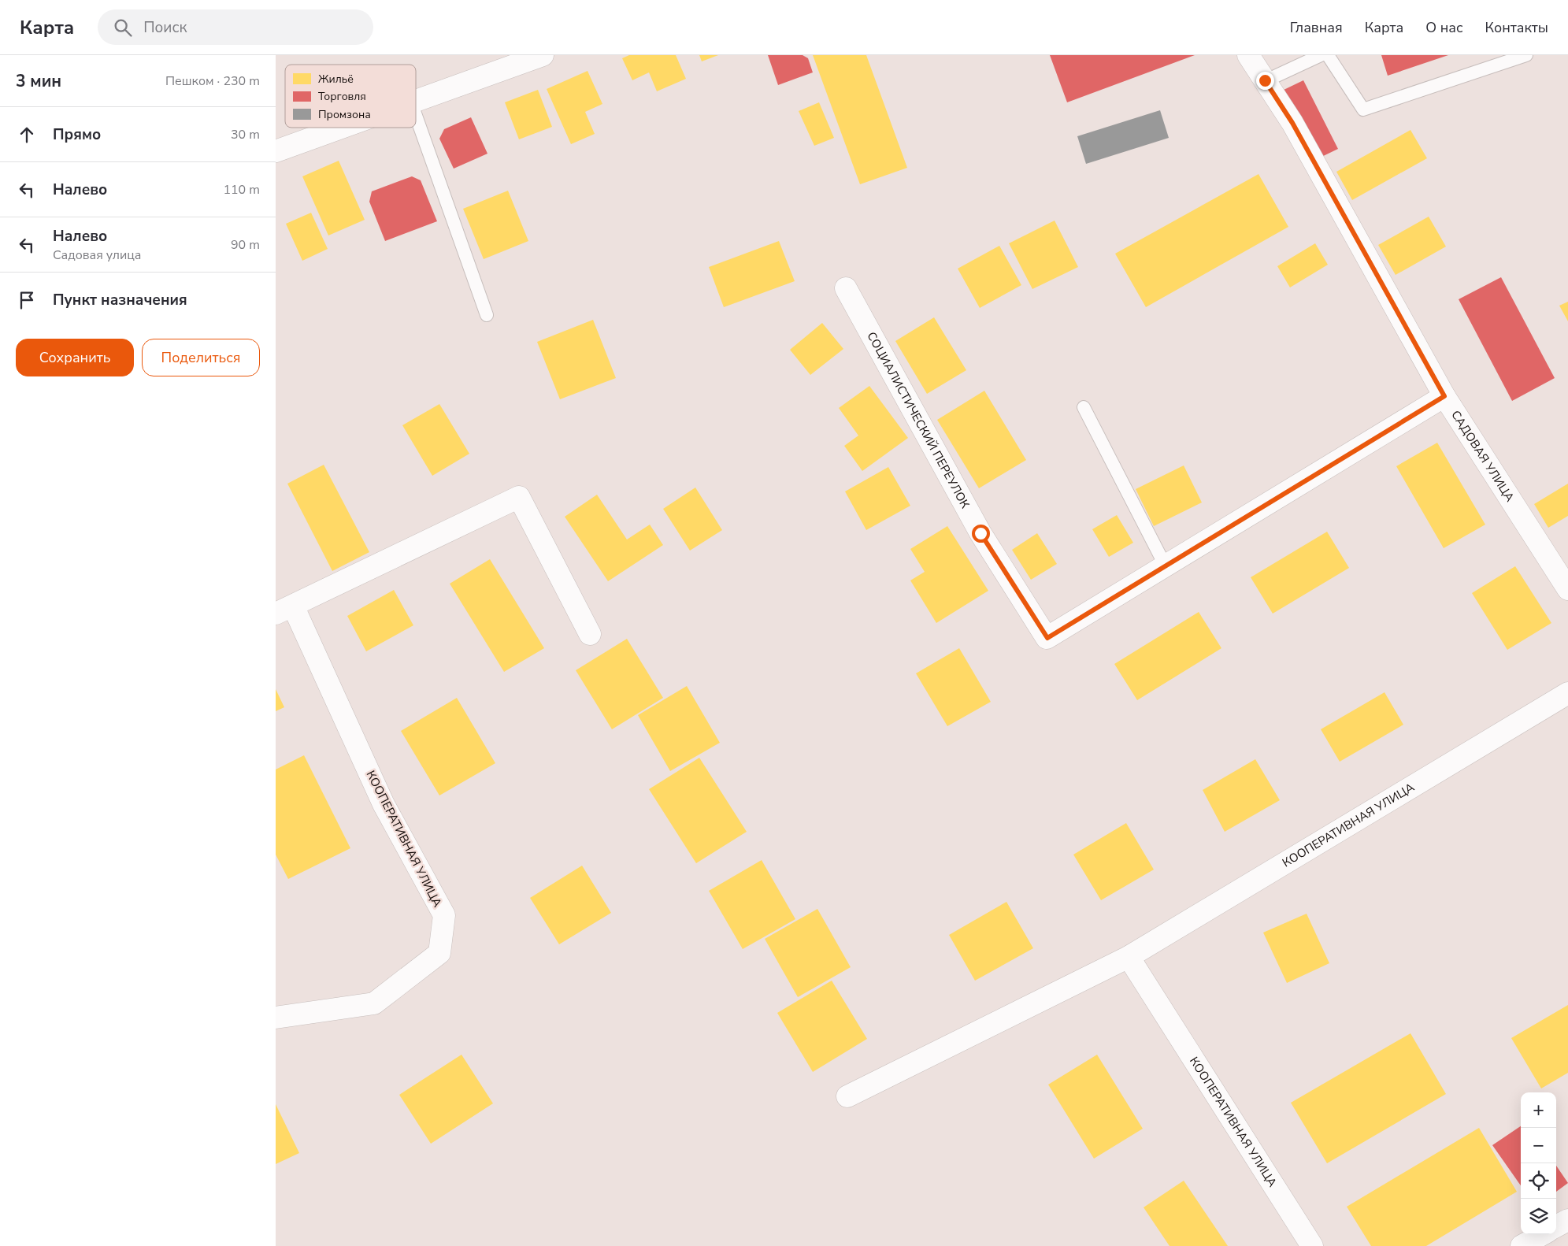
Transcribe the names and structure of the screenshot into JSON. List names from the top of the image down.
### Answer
{
  "streets": {
    "street": ["СОЦИАЛИСТИЧЕСКИЙ ПЕРЕУЛОК", "САДОВАЯ УЛИЦА", "КООПЕРАТИВНАЯ УЛИЦА"]
  },
  "crossings": [
    ["СОЦИАЛИСТИЧЕСКИЙ ПЕРЕУЛОК", "САДОВАЯ УЛИЦА"]
  ],
  "legend": ["Жильё", "Торговля", "Промзона"],
  "page": {
    "header": "Карта",
    "search": "Поиск",
    "nav": [
      "Главная",
      "Карта",
      "О нас",
      "Контакты"
    ],
    "heading": ["3 мин", "Пешком · 230 m"],
    "list": [
      ["Прямо", "30 m"],
      ["Налево", "110 m"],
      ["Налево", "Садовая улица", "90 m"],
      "Пункт назначения"
    ],
    "buttons": ["Сохранить", "Поделиться"],
    "map_buttons": ["+", "−"]
  }
}
